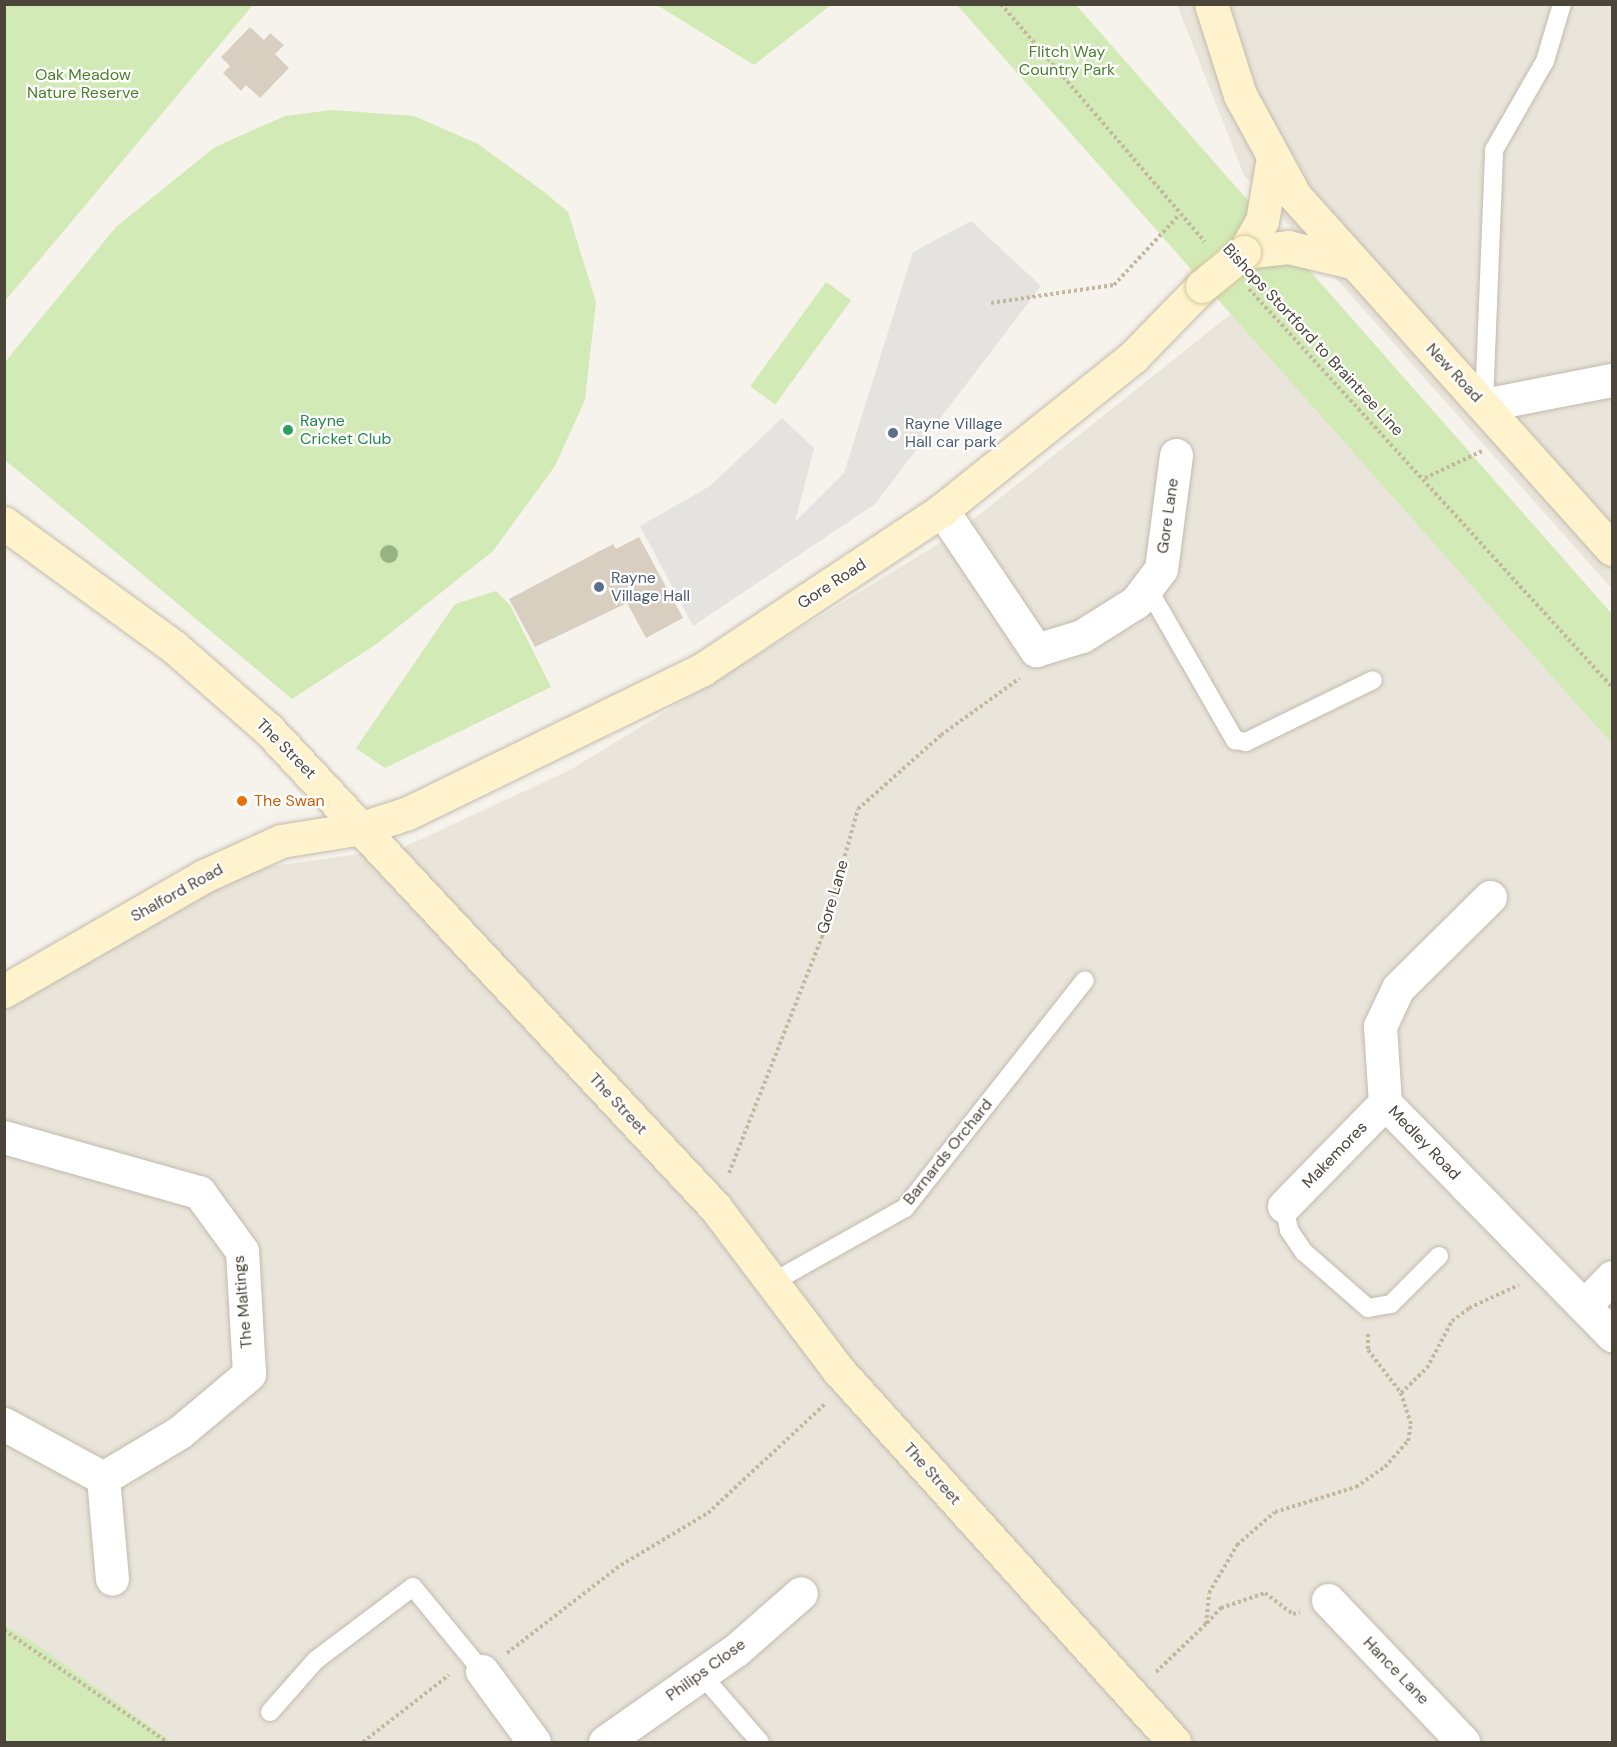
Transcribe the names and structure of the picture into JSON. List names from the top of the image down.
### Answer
{
  "streets": {
    "street": [
      "New Road",
      "Gore Lane",
      "Gore Road",
      "The Street",
      "Shalford Road",
      "Medley Road",
      "Makemores",
      "The Maltings",
      "Philips Close",
      "Hance Lane"
    ],
    "lane": ["Barnards Orchard"],
    "path": ["Bishops Stortford to Braintree Line"]
  },
  "crossings": [
    ["Bishops Stortford to Braintree Line", "Gore Road"],
    ["Gore Lane", "The Street"],
    ["Gore Road", "The Street"],
    ["Gore Road", "Shalford Road"],
    ["The Street", "Shalford Road"],
    ["The Street", "Barnards Orchard"],
    ["Medley Road", "Makemores"]
  ],
  "parks": ["Flitch Way Country Park", "Oak Meadow Nature Reserve"],
  "places": [
    "Rayne Cricket Club",
    "Rayne Village Hall car park",
    "Rayne Village Hall",
    "The Swan"
  ]
}
